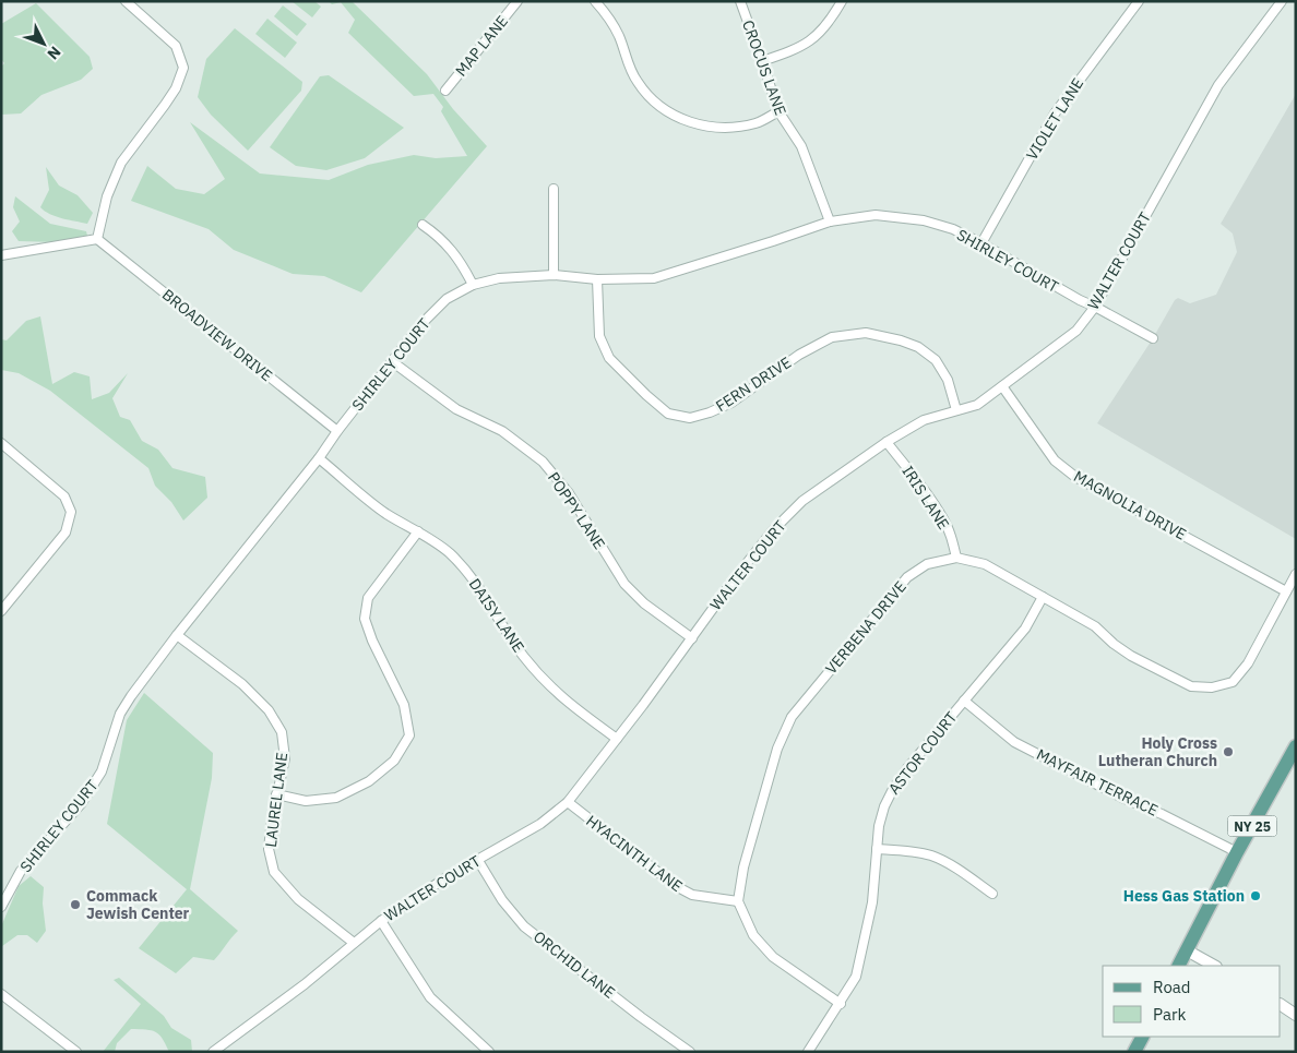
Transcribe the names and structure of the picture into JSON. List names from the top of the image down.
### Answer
{
  "streets": {
    "main road": ["NY 25"],
    "street": [
      "MAP LANE",
      "CROCUS LANE",
      "VIOLET LANE",
      "SHIRLEY COURT",
      "WALTER COURT",
      "BROADVIEW DRIVE",
      "FERN DRIVE",
      "IRIS LANE",
      "MAGNOLIA DRIVE",
      "POPPY LANE",
      "DAISY LANE",
      "VERBENA DRIVE",
      "ASTOR COURT",
      "MAYFAIR TERRACE",
      "LAUREL LANE",
      "HYACINTH LANE",
      "ORCHID LANE"
    ]
  },
  "crossings": [
    ["CROCUS LANE", "SHIRLEY COURT"],
    ["VIOLET LANE", "SHIRLEY COURT"],
    ["SHIRLEY COURT", "WALTER COURT"],
    ["SHIRLEY COURT", "BROADVIEW DRIVE"],
    ["SHIRLEY COURT", "FERN DRIVE"],
    ["SHIRLEY COURT", "POPPY LANE"],
    ["SHIRLEY COURT", "DAISY LANE"],
    ["SHIRLEY COURT", "LAUREL LANE"],
    ["WALTER COURT", "FERN DRIVE"],
    ["WALTER COURT", "IRIS LANE"],
    ["WALTER COURT", "MAGNOLIA DRIVE"],
    ["WALTER COURT", "POPPY LANE"],
    ["WALTER COURT", "DAISY LANE"],
    ["WALTER COURT", "LAUREL LANE"],
    ["WALTER COURT", "HYACINTH LANE"],
    ["WALTER COURT", "ORCHID LANE"],
    ["IRIS LANE", "VERBENA DRIVE"],
    ["MAGNOLIA DRIVE", "VERBENA DRIVE"],
    ["VERBENA DRIVE", "ASTOR COURT"],
    ["VERBENA DRIVE", "HYACINTH LANE"],
    ["ASTOR COURT", "MAYFAIR TERRACE"],
    ["MAYFAIR TERRACE", "NY 25"]
  ],
  "places": ["Holy Cross Lutheran Church", "Hess Gas Station", "Commack Jewish Center"],
  "legend": ["Road", "Park"],
  "north": "bottom right"
}
